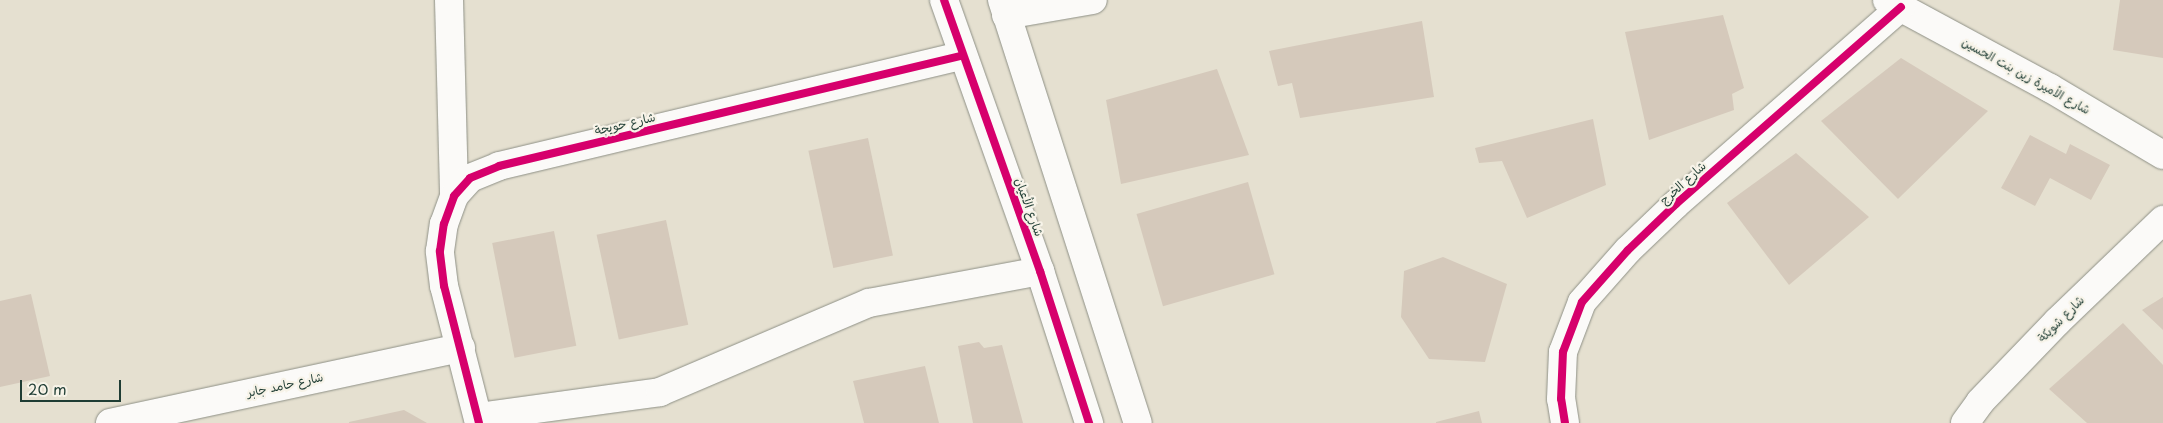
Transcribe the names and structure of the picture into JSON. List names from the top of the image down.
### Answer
{
  "streets": {
    "street": [
      "شارع الأميرة زين بنت الحسين",
      "شارع حويجة",
      "شارع الخرج",
      "شارع الأعيان",
      "شارع شويكة",
      "شارع حامد جابر"
    ]
  },
  "crossings": [
    ["شارع الأميرة زين بنت الحسين", "شارع الخرج"],
    ["شارع حويجة", "شارع الأعيان"],
    ["شارع حويجة", "شارع حامد جابر"]
  ],
  "scale_bar": "20 m"
}
